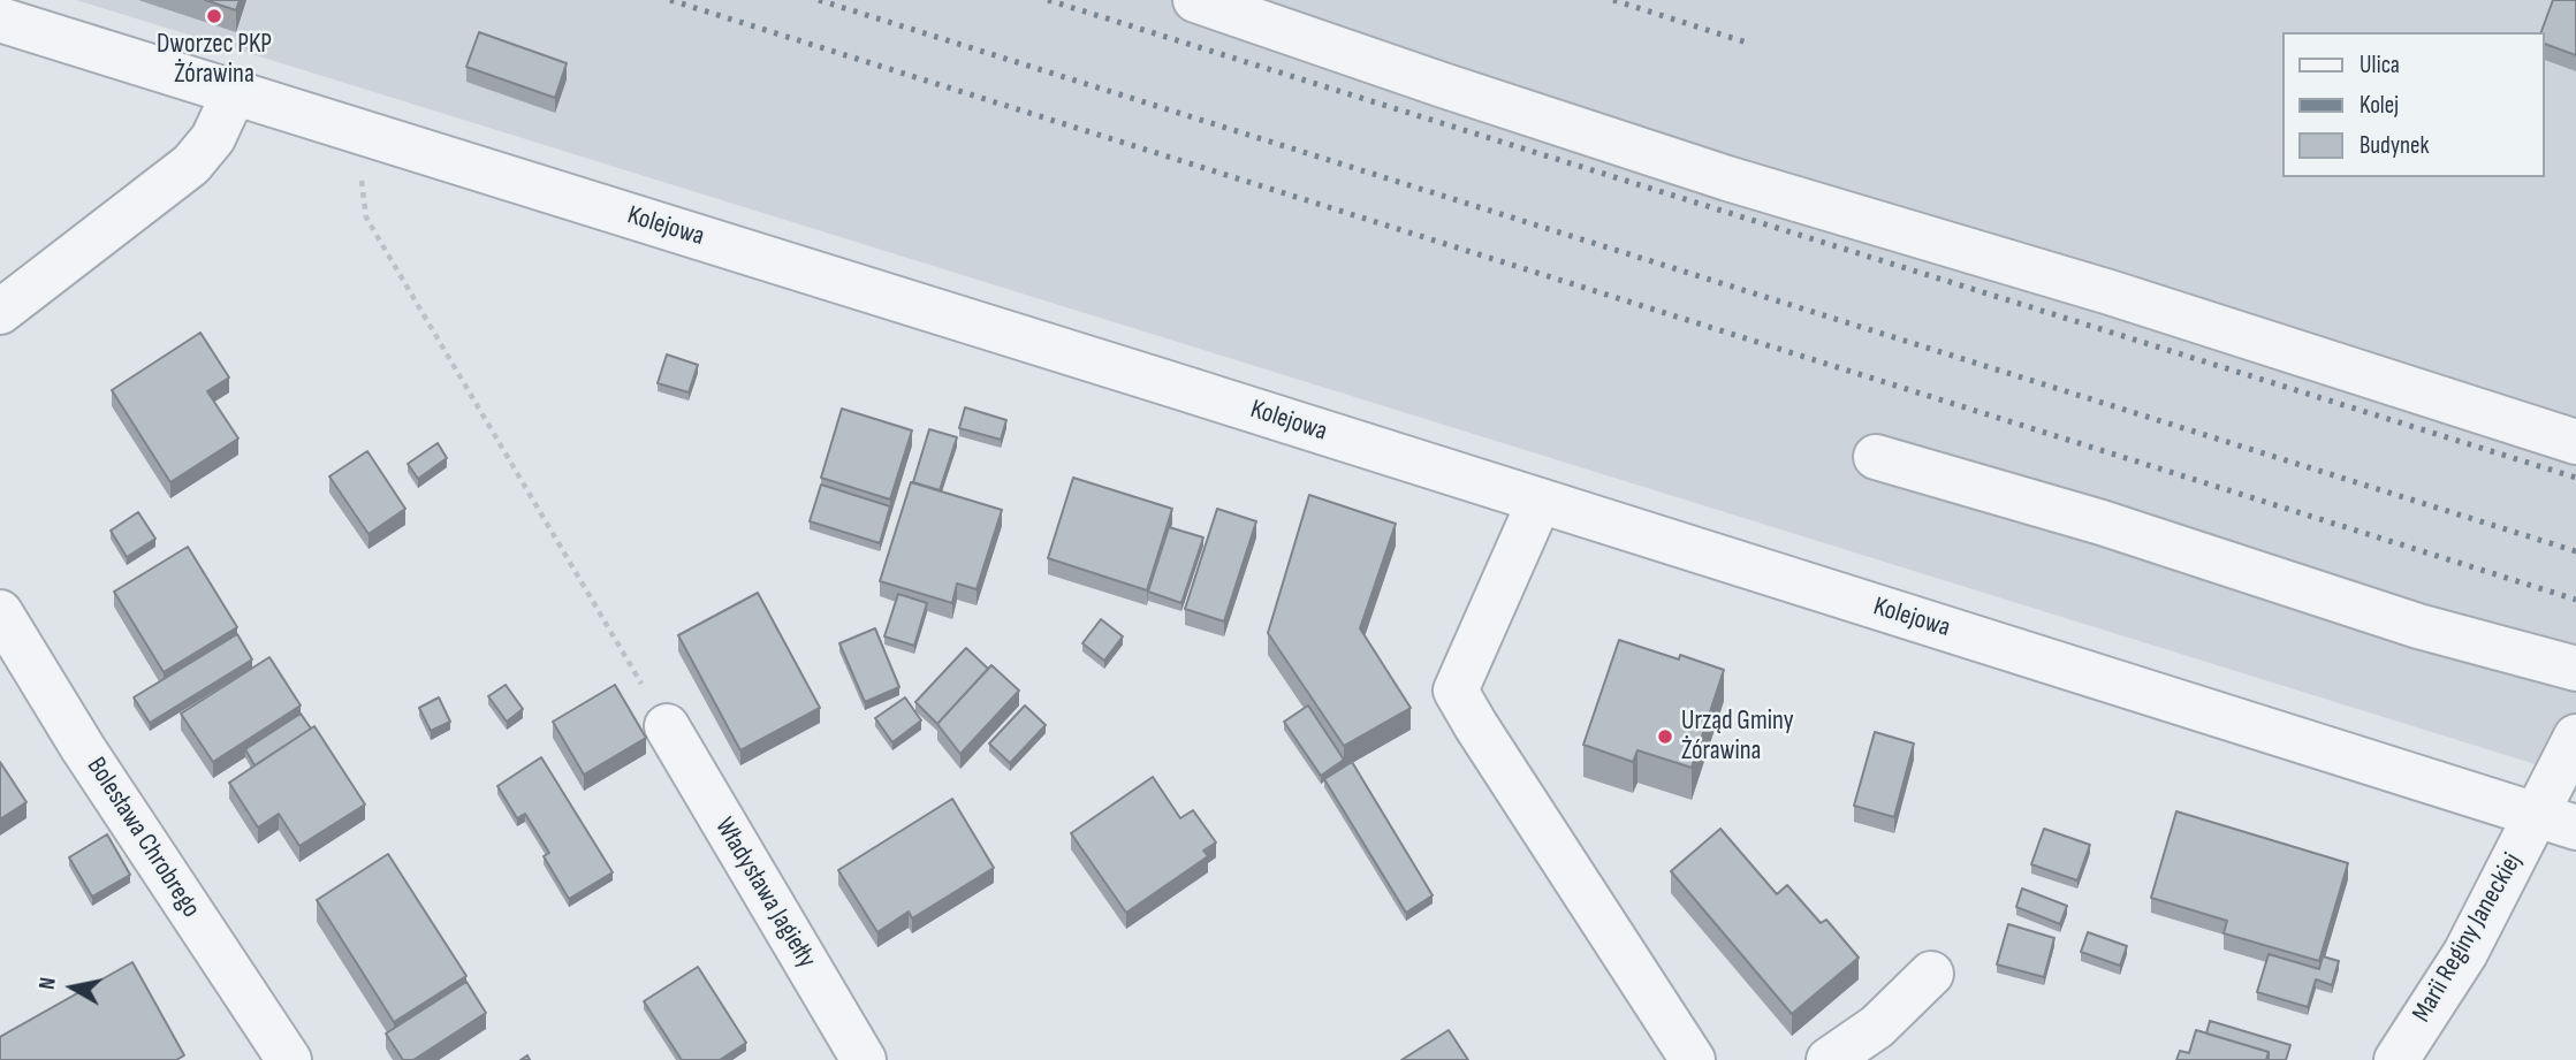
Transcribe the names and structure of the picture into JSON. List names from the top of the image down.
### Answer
{
  "streets": {
    "street": [
      "Kolejowa",
      "Bolesława Chrobrego",
      "Władysława Jagiełły",
      "Marii Reginy Janeckiej"
    ]
  },
  "crossings": [
    ["Kolejowa", "Marii Reginy Janeckiej"]
  ],
  "places": ["Dworzec PKP Żórawina", "Urząd Gminy Żórawina"],
  "legend": ["Ulica", "Kolej", "Budynek"],
  "north": "left"
}
